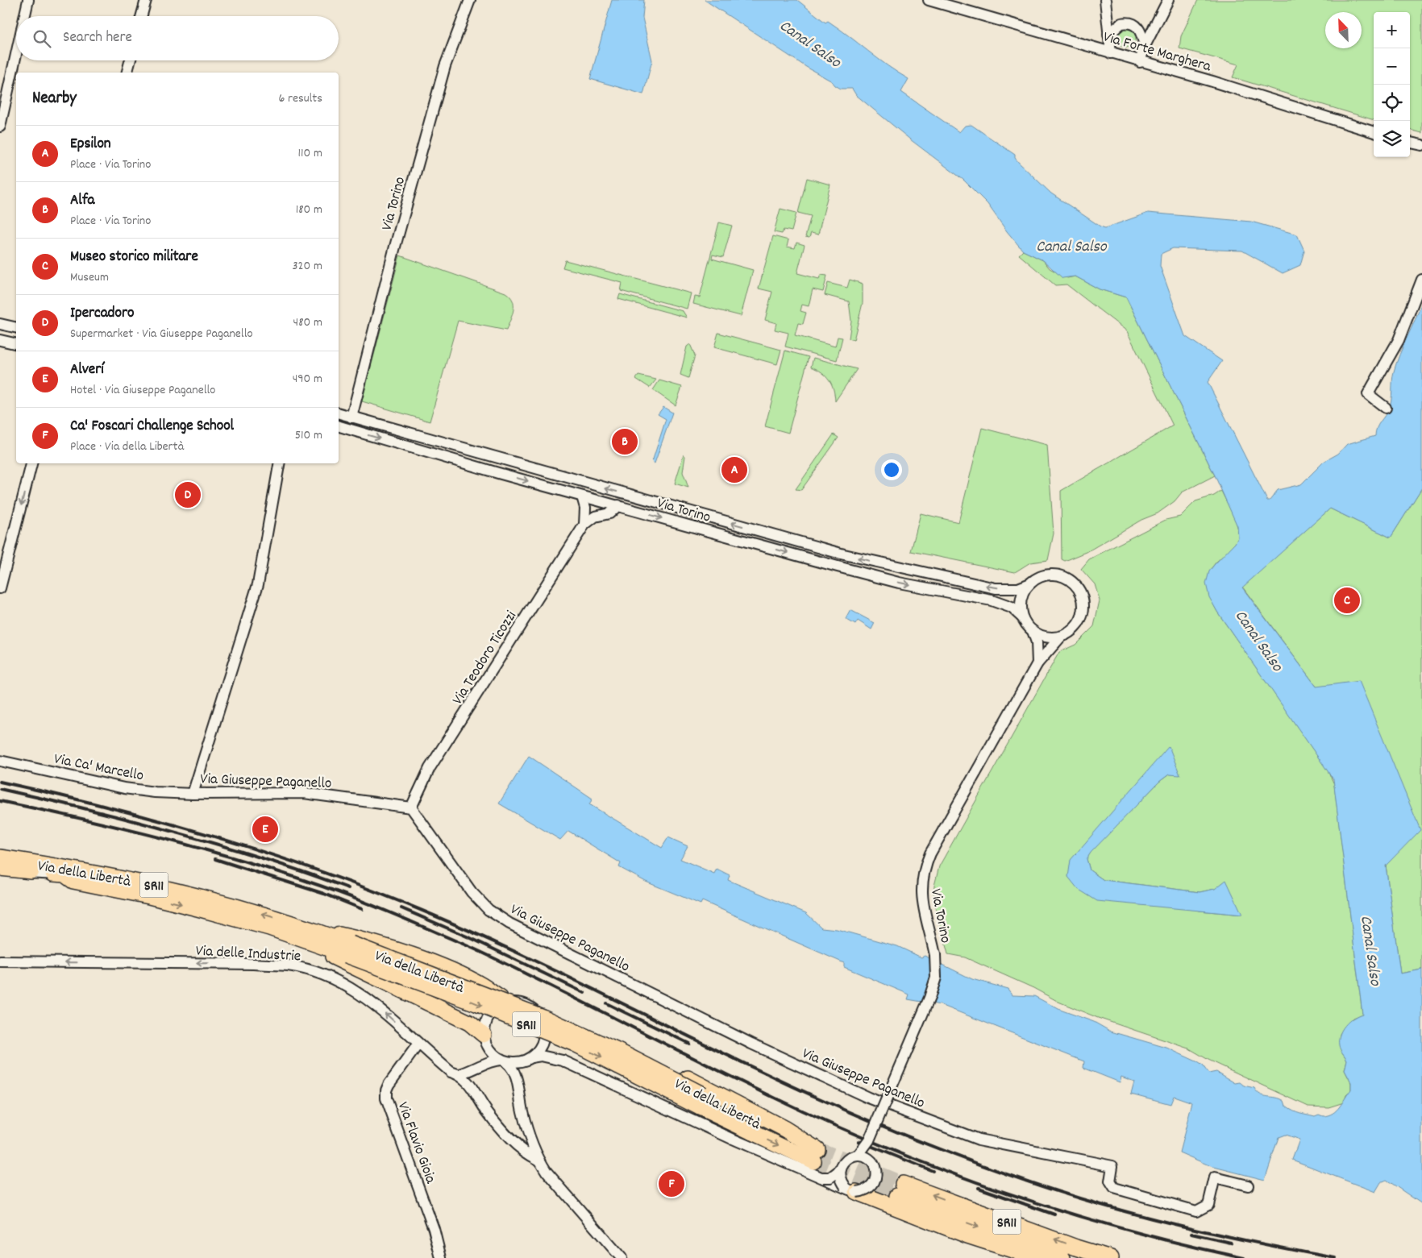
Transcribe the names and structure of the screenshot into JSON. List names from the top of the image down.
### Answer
{
  "streets": {
    "highway": ["Via della Libertà", "SR11"],
    "street": [
      "Via Forte Marghera",
      "Via Torino",
      "Via Teodoro Ticozzi",
      "Via Ca' Marcello",
      "Via Giuseppe Paganello",
      "Via delle Industrie",
      "Via Flavio Gioia"
    ]
  },
  "crossings": [
    ["Via Torino", "Via Teodoro Ticozzi"],
    ["Via Torino", "Via della Libertà"],
    ["Via Teodoro Ticozzi", "Via Giuseppe Paganello"],
    ["Via Ca' Marcello", "Via Giuseppe Paganello"],
    ["Via della Libertà", "Via delle Industrie"],
    ["Via delle Industrie", "Via Flavio Gioia"]
  ],
  "one_way": ["Via delle Industrie"],
  "water": ["Canal Salso"],
  "north": "top left",
  "page": {
    "map_buttons": ["+", "−"],
    "search": "Search here",
    "heading": ["Nearby", "6 results"],
    "list": [
      {
        "mark": "A",
        "name": "Epsilon",
        "note": "Place · Via Torino",
        "value": "110 m"
      },
      {
        "mark": "B",
        "name": "Alfa",
        "note": "Place · Via Torino",
        "value": "180 m"
      },
      {
        "mark": "C",
        "name": "Museo storico militare",
        "note": "Museum",
        "value": "320 m"
      },
      {
        "mark": "D",
        "name": "Ipercadoro",
        "note": "Supermarket · Via Giuseppe Paganello",
        "value": "480 m"
      },
      {
        "mark": "E",
        "name": "Alverí",
        "note": "Hotel · Via Giuseppe Paganello",
        "value": "490 m"
      },
      {
        "mark": "F",
        "name": "Ca' Foscari Challenge School",
        "note": "Place · Via della Libertà",
        "value": "510 m"
      }
    ],
    "pins": [
      "B",
      "A",
      "D",
      "C",
      "E",
      "F"
    ]
  }
}
